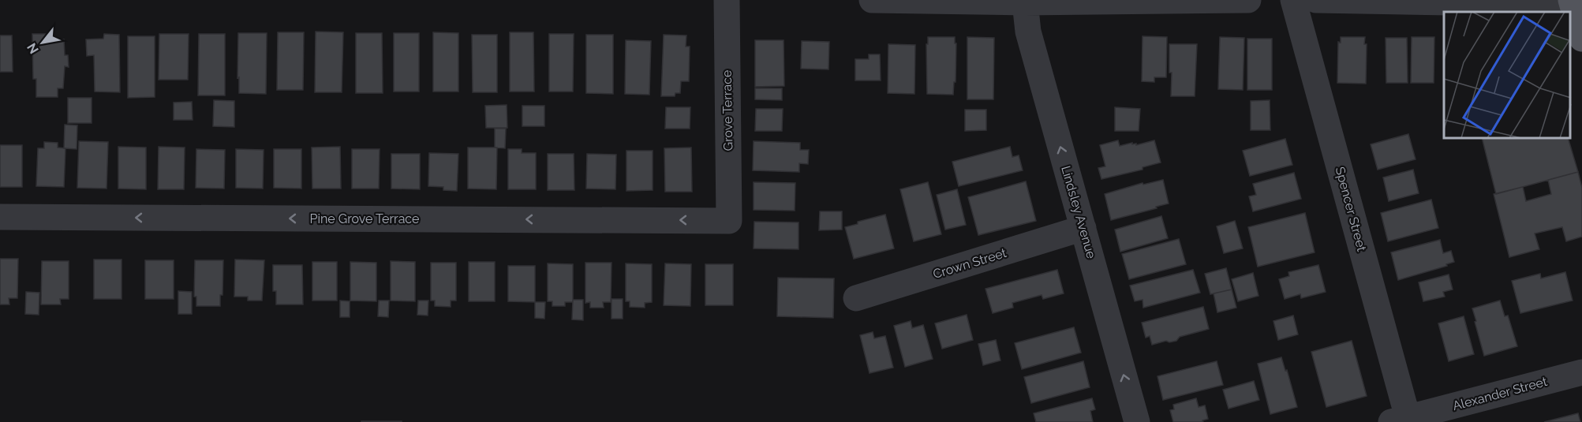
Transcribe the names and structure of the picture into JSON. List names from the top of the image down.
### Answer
{
  "streets": {
    "street": [
      "Grove Terrace",
      "Spencer Street",
      "Lindsley Avenue",
      "Pine Grove Terrace",
      "Crown Street",
      "Alexander Street"
    ]
  },
  "crossings": [
    ["Grove Terrace", "Pine Grove Terrace"],
    ["Spencer Street", "Alexander Street"],
    ["Lindsley Avenue", "Crown Street"]
  ],
  "one_way": ["Lindsley Avenue", "Pine Grove Terrace"],
  "north": "bottom left"
}
